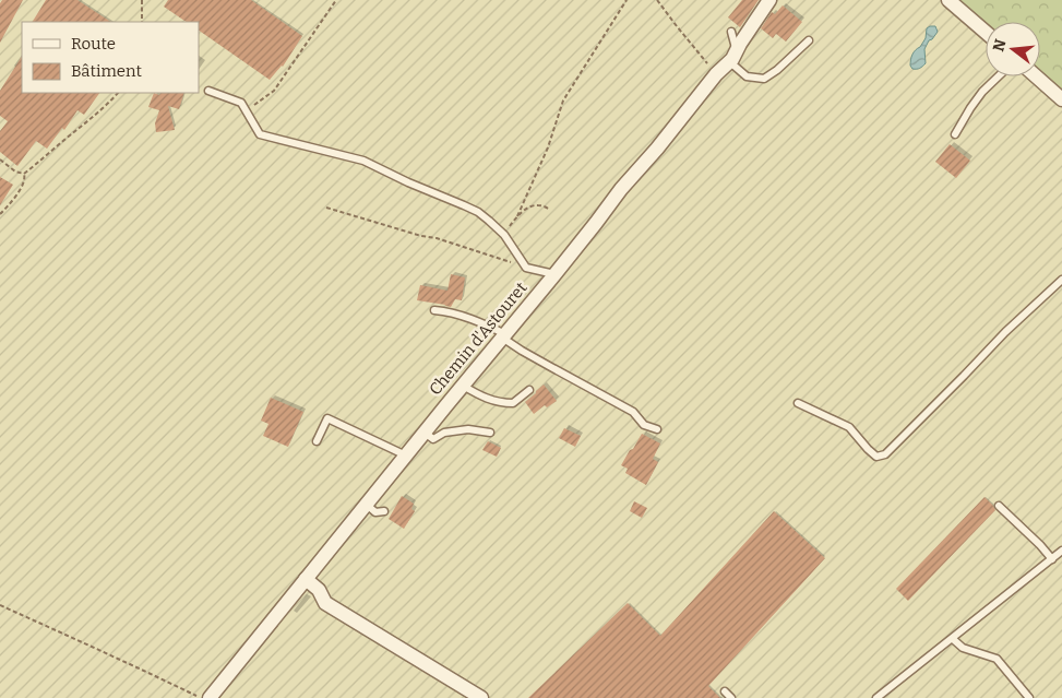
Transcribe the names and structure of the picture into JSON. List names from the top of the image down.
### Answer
{
  "streets": {
    "street": ["Chemin d'Astouret"]
  },
  "legend": ["Route", "Bâtiment"],
  "north": "left"
}
